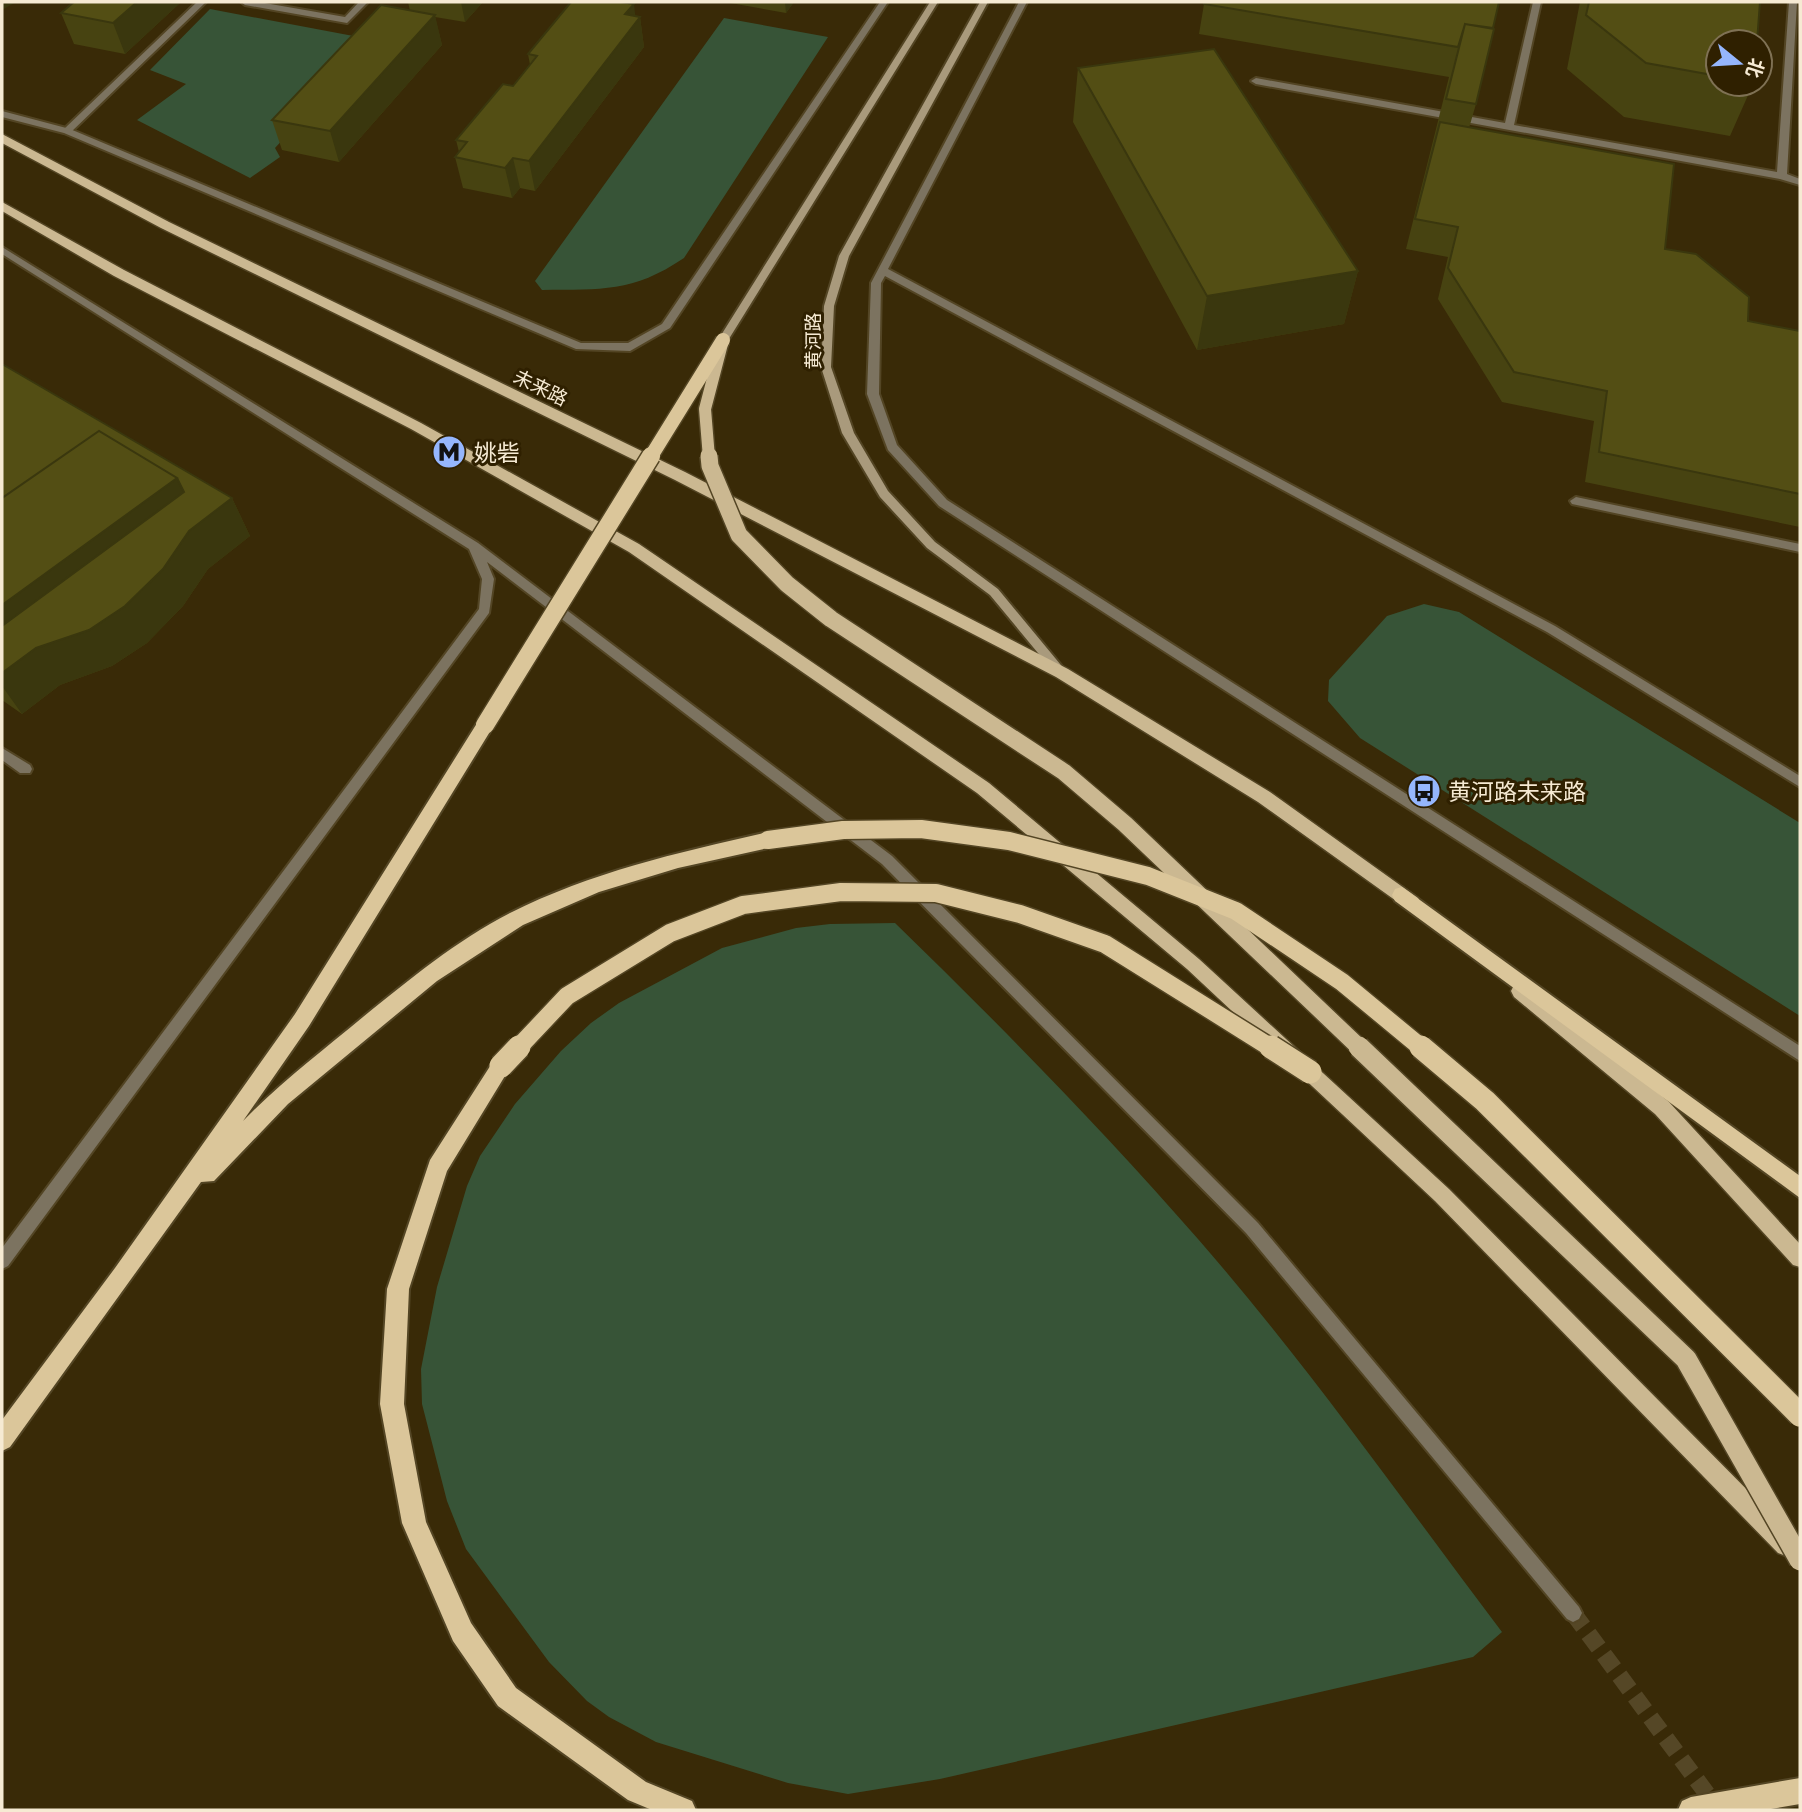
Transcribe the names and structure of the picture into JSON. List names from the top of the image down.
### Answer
{
  "streets": {
    "main road": ["黄河路", "未来路"]
  },
  "crossings": [
    ["黄河路", "未来路"]
  ],
  "places": {
    "metro station": ["姚砦"],
    "bus stop": ["黄河路未来路"]
  },
  "north": "right"
}
